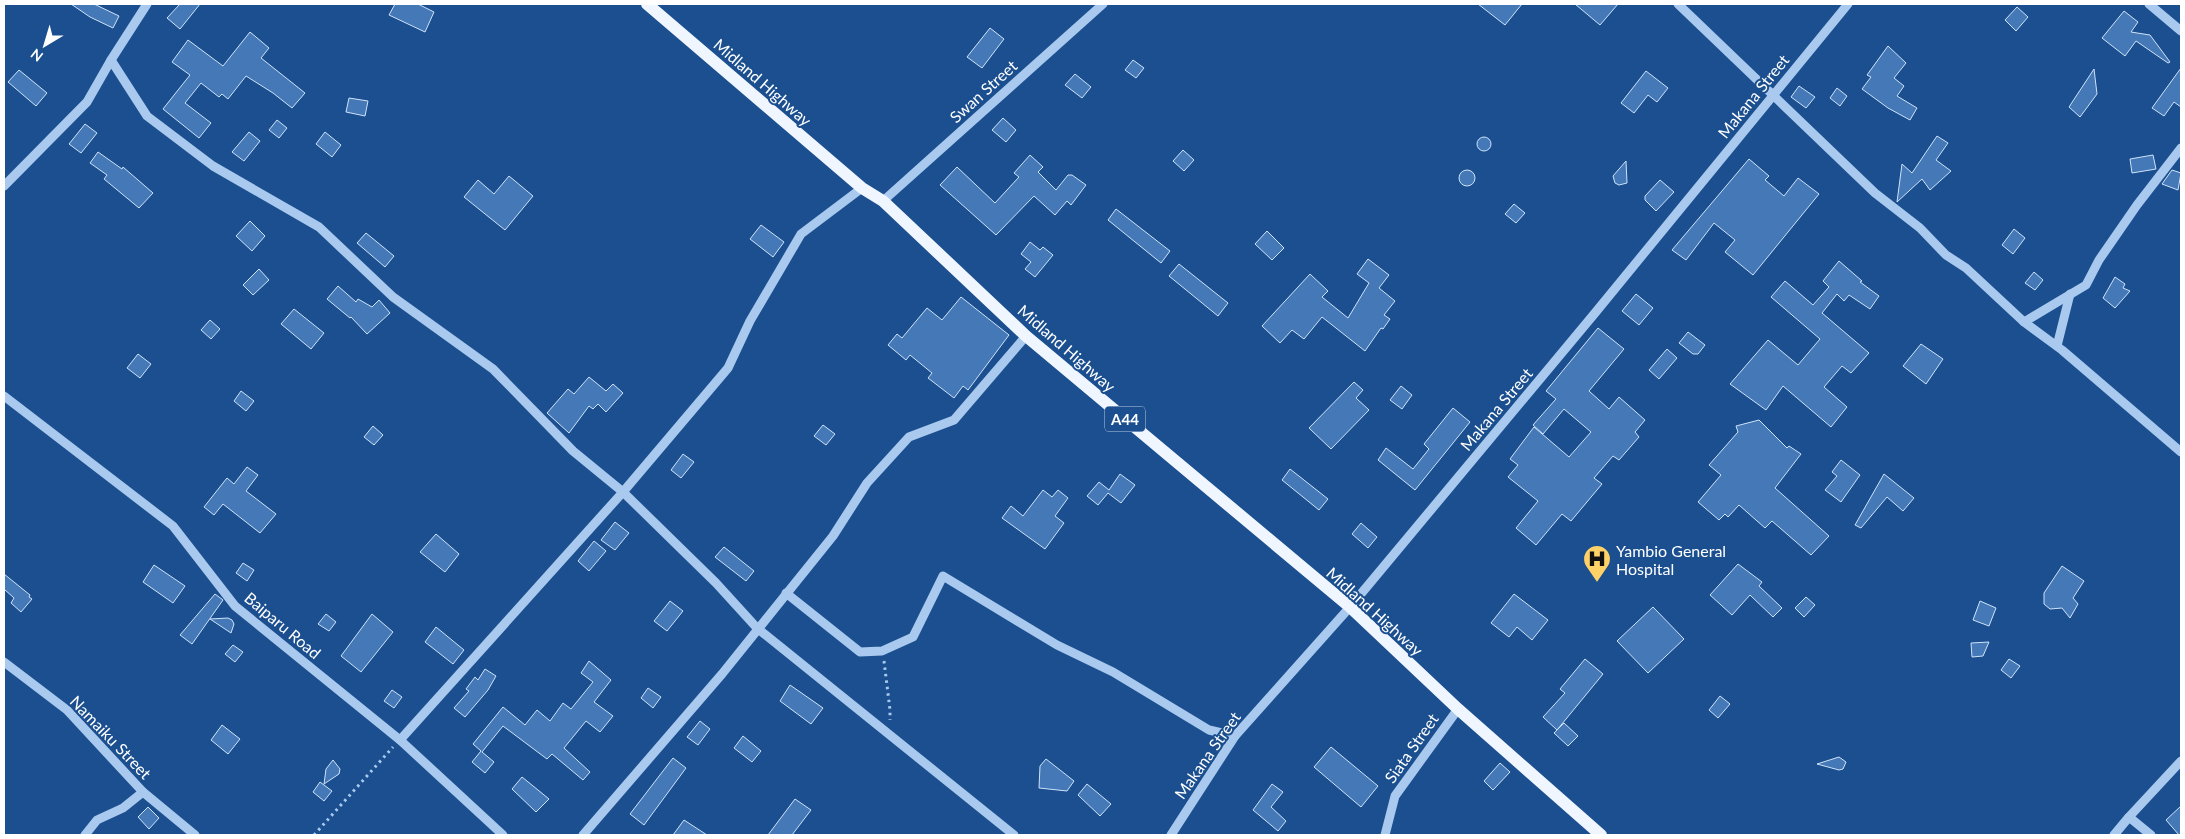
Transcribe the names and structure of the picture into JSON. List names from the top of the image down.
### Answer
{
  "streets": {
    "main road": ["Midland Highway", "A44"],
    "street": [
      "Swan Street",
      "Makana Street",
      "Baiparu Road",
      "Namaiku Street",
      "Siata Street"
    ]
  },
  "crossings": [
    ["Midland Highway", "Swan Street"],
    ["Midland Highway", "Makana Street"],
    ["Midland Highway", "Siata Street"]
  ],
  "places": {
    "hospital": ["Yambio General Hospital"]
  },
  "north": "bottom left"
}
